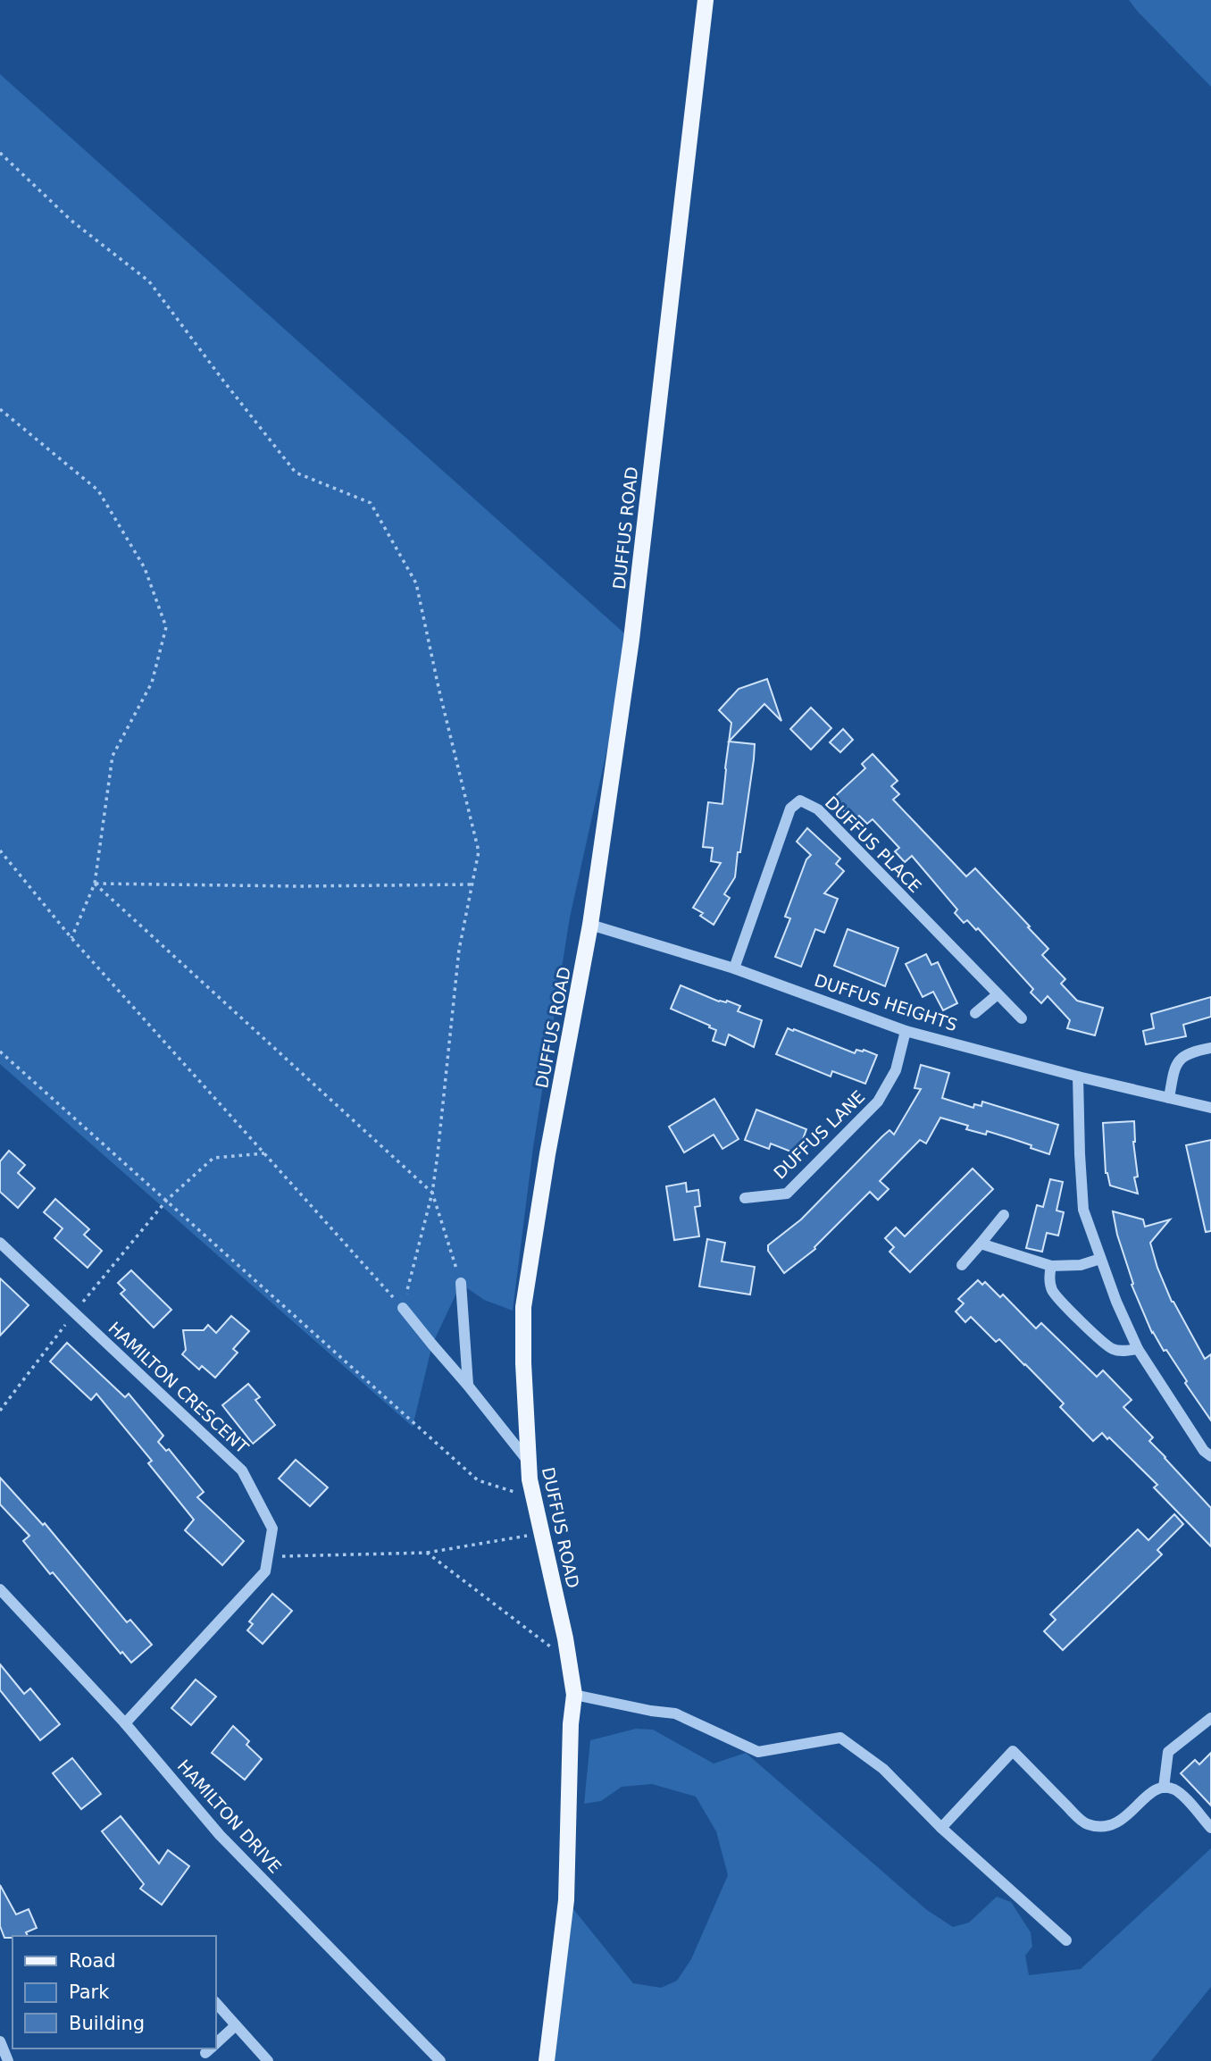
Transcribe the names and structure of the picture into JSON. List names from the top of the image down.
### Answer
{
  "streets": {
    "main road": ["DUFFUS ROAD"],
    "street": [
      "DUFFUS PLACE",
      "DUFFUS HEIGHTS",
      "DUFFUS LANE",
      "HAMILTON CRESCENT",
      "HAMILTON DRIVE"
    ]
  },
  "crossings": [
    ["DUFFUS ROAD", "DUFFUS HEIGHTS"],
    ["DUFFUS PLACE", "DUFFUS HEIGHTS"],
    ["DUFFUS HEIGHTS", "DUFFUS LANE"],
    ["HAMILTON CRESCENT", "HAMILTON DRIVE"]
  ],
  "legend": ["Road", "Park", "Building"]
}
